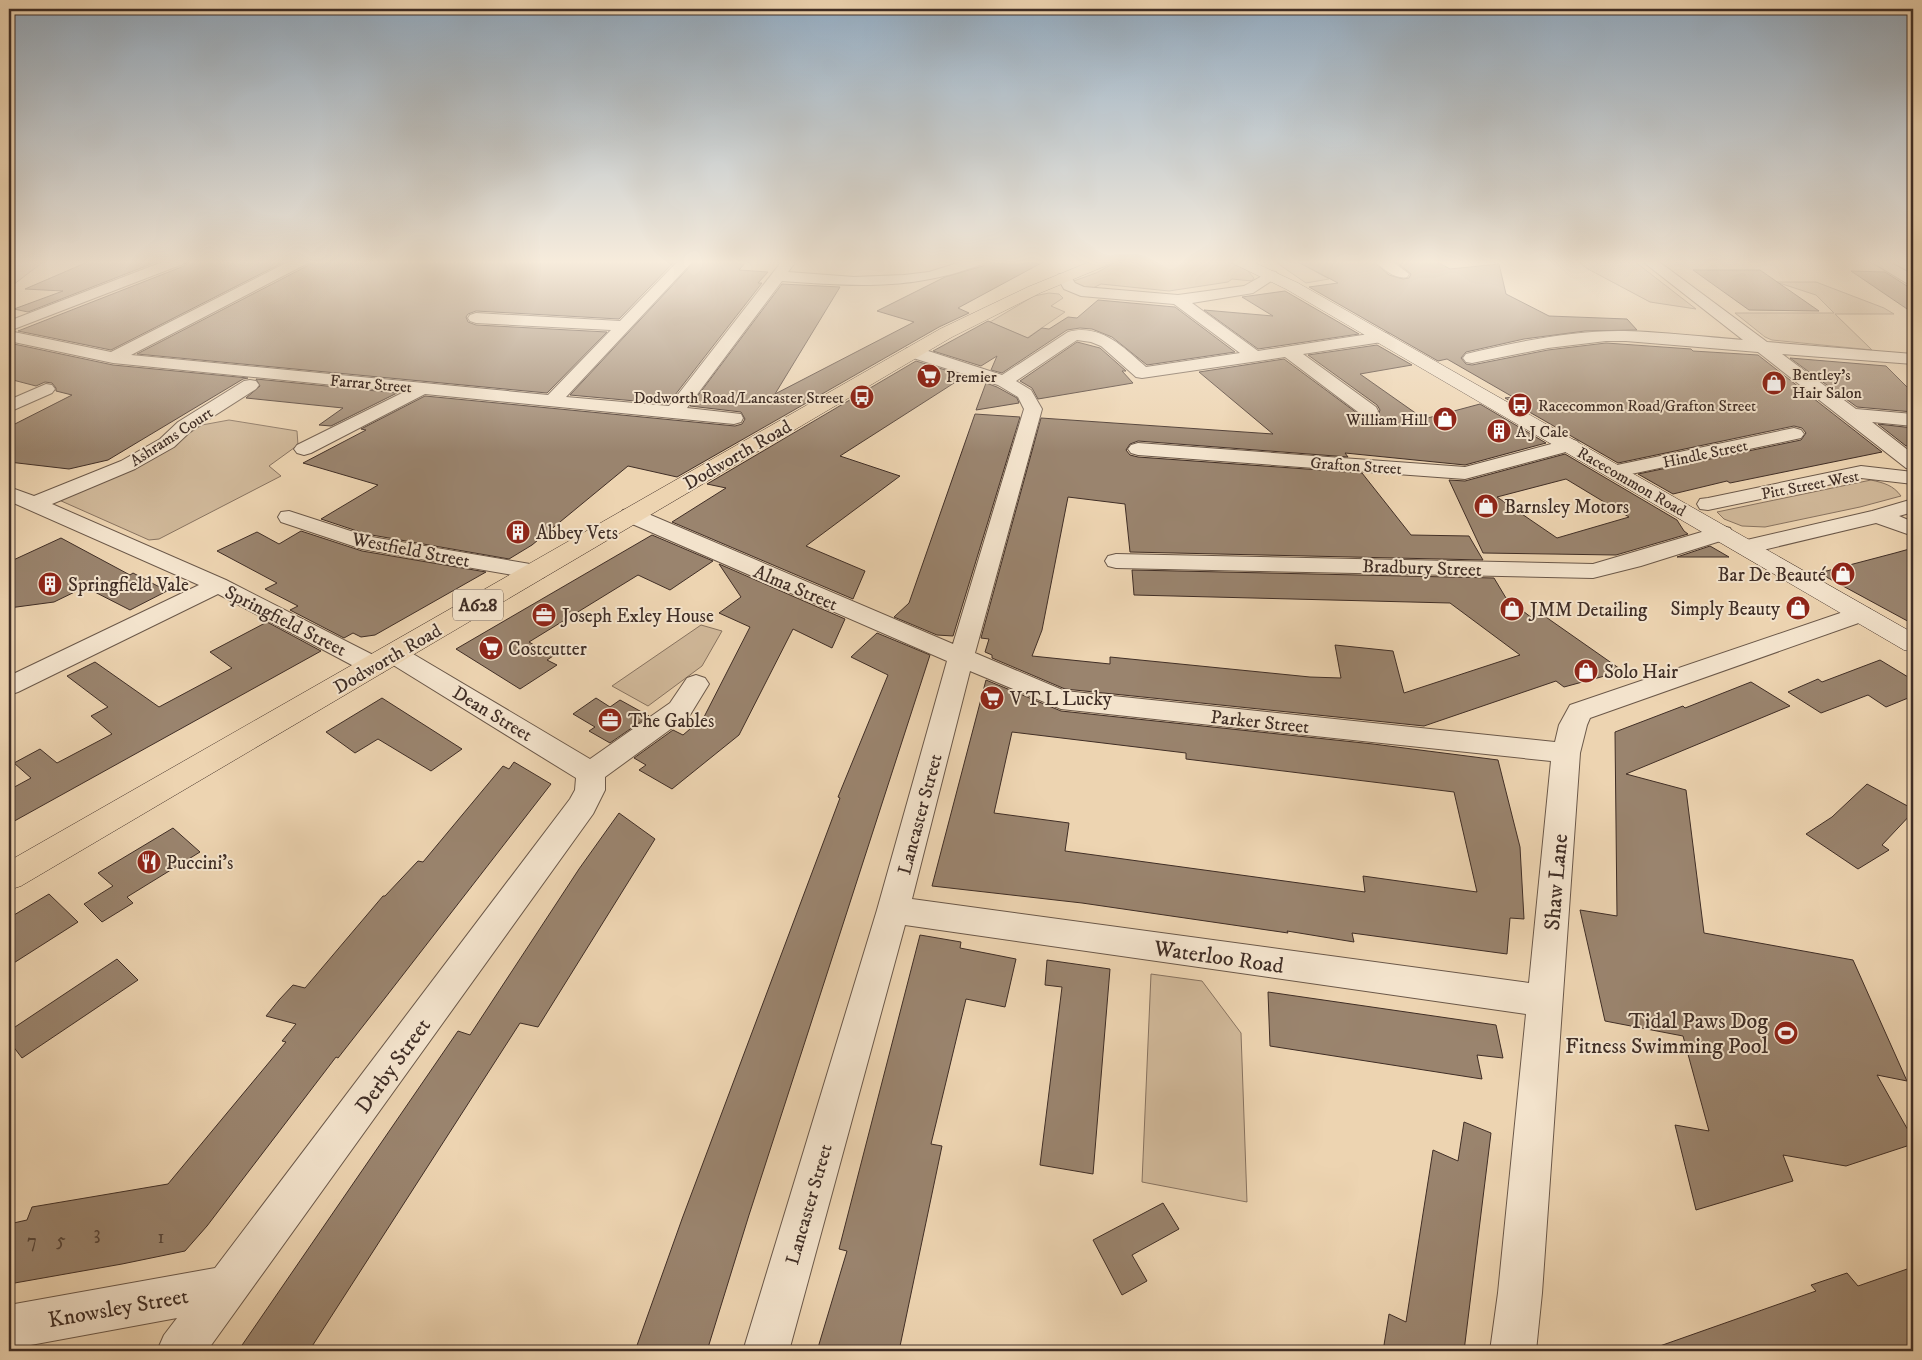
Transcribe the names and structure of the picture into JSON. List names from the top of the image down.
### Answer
{
  "streets": {
    "highway": ["Dodworth Road", "A628"],
    "street": [
      "Farrar Street",
      "Ashrams Court",
      "Hindle Street",
      "Grafton Street",
      "Racecommon Road",
      "Pitt Street West",
      "Westfield Street",
      "Bradbury Street",
      "Alma Street",
      "Springfield Street",
      "Dean Street",
      "Parker Street",
      "Lancaster Street",
      "Shaw Lane",
      "Waterloo Road",
      "Derby Street",
      "Knowsley Street"
    ]
  },
  "crossings": [
    ["Hindle Street", "Racecommon Road"],
    ["Dodworth Road", "Westfield Street"],
    ["Dodworth Road", "Alma Street"],
    ["Dodworth Road", "Springfield Street"],
    ["Dodworth Road", "Dean Street"],
    ["Dodworth Road", "Lancaster Street"],
    ["Grafton Street", "Racecommon Road"],
    ["Racecommon Road", "Bradbury Street"],
    ["Racecommon Road", "Shaw Lane"],
    ["Alma Street", "Parker Street"],
    ["Alma Street", "Lancaster Street"],
    ["Springfield Street", "Dean Street"],
    ["Dean Street", "Derby Street"],
    ["Parker Street", "Lancaster Street"],
    ["Parker Street", "Shaw Lane"],
    ["Lancaster Street", "Waterloo Road"],
    ["Shaw Lane", "Waterloo Road"],
    ["Derby Street", "Knowsley Street"]
  ],
  "places": {
    "supermarket": ["Premier", "Costcutter", "V T L Lucky"],
    "shop": [
      "Bentley's Hair Salon",
      "William Hill",
      "Barnsley Motors",
      "Bar De Beauté",
      "Simply Beauty",
      "JMM Detailing",
      "Solo Hair"
    ],
    "bus stop": ["Dodworth Road/Lancaster Street", "Racecommon Road/Grafton Street"],
    "building": ["A J Cale", "Abbey Vets", "Springfield Vale"],
    "office": ["Joseph Exley House", "The Gables"],
    "restaurant": ["Puccini's"],
    "sports": ["Tidal Paws Dog Fitness Swimming Pool"]
  },
  "house_numbers": [
    "3",
    "1",
    "5",
    "7"
  ]
}
